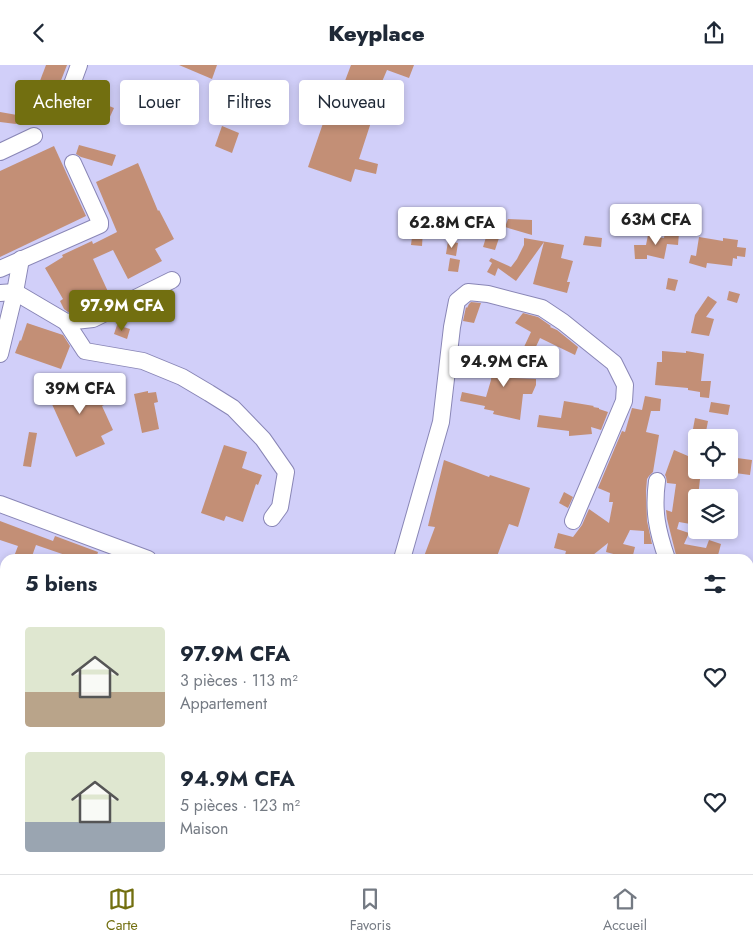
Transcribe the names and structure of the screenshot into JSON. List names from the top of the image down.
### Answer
{
  "page": {
    "header": "Keyplace",
    "chip": [
      "Acheter",
      "Louer",
      "Filtres",
      "Nouveau"
    ],
    "price": [
      "63M CFA",
      "62.8M CFA",
      "97.9M CFA",
      "94.9M CFA",
      "39M CFA"
    ],
    "heading": "5 biens",
    "list": [
      {
        "name": "97.9M CFA",
        "note": "3 pièces · 113 m² · Appartement"
      },
      {
        "name": "94.9M CFA",
        "note": "5 pièces · 123 m² · Maison"
      }
    ],
    "tabs": ["Carte", "Favoris", "Accueil"]
  }
}
